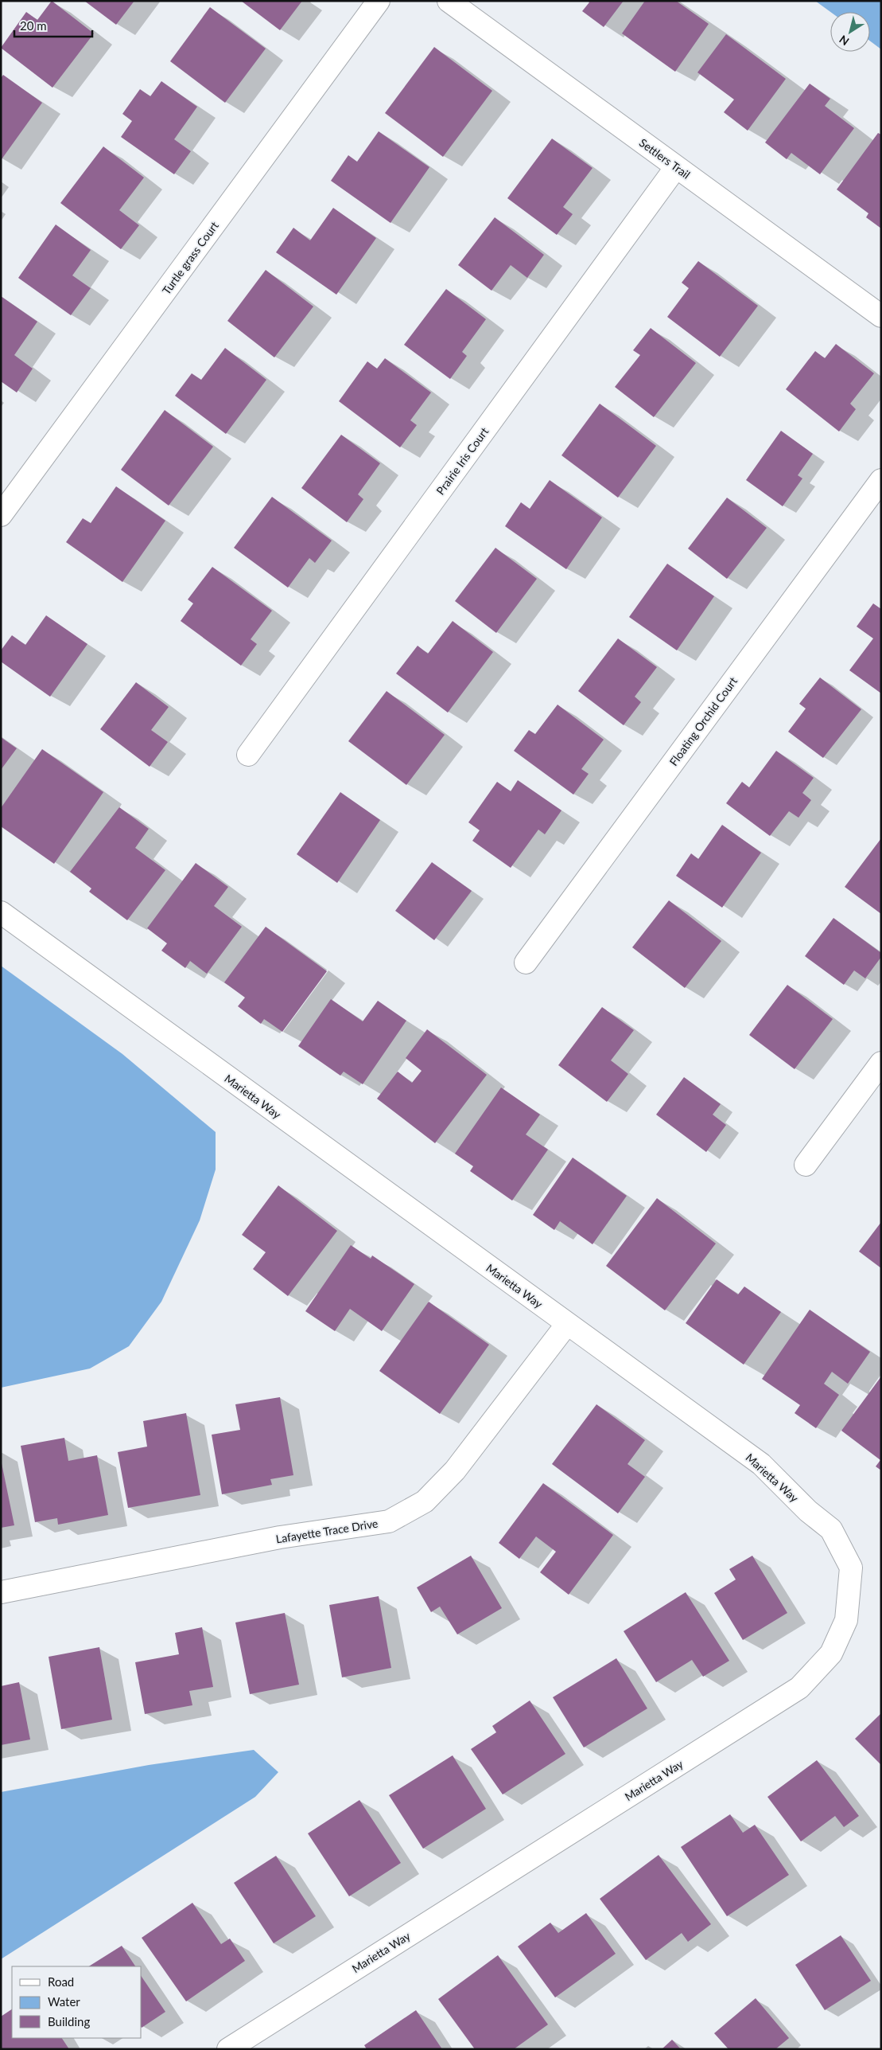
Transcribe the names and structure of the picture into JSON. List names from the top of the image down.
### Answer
{
  "streets": {
    "street": [
      "Settlers Trail",
      "Turtle grass Court",
      "Prairie Iris Court",
      "Floating Orchid Court",
      "Marietta Way",
      "Lafayette Trace Drive"
    ]
  },
  "crossings": [
    ["Settlers Trail", "Prairie Iris Court"],
    ["Marietta Way", "Lafayette Trace Drive"]
  ],
  "legend": ["Road", "Water", "Building"],
  "scale_bar": "20 m",
  "north": "bottom left"
}
